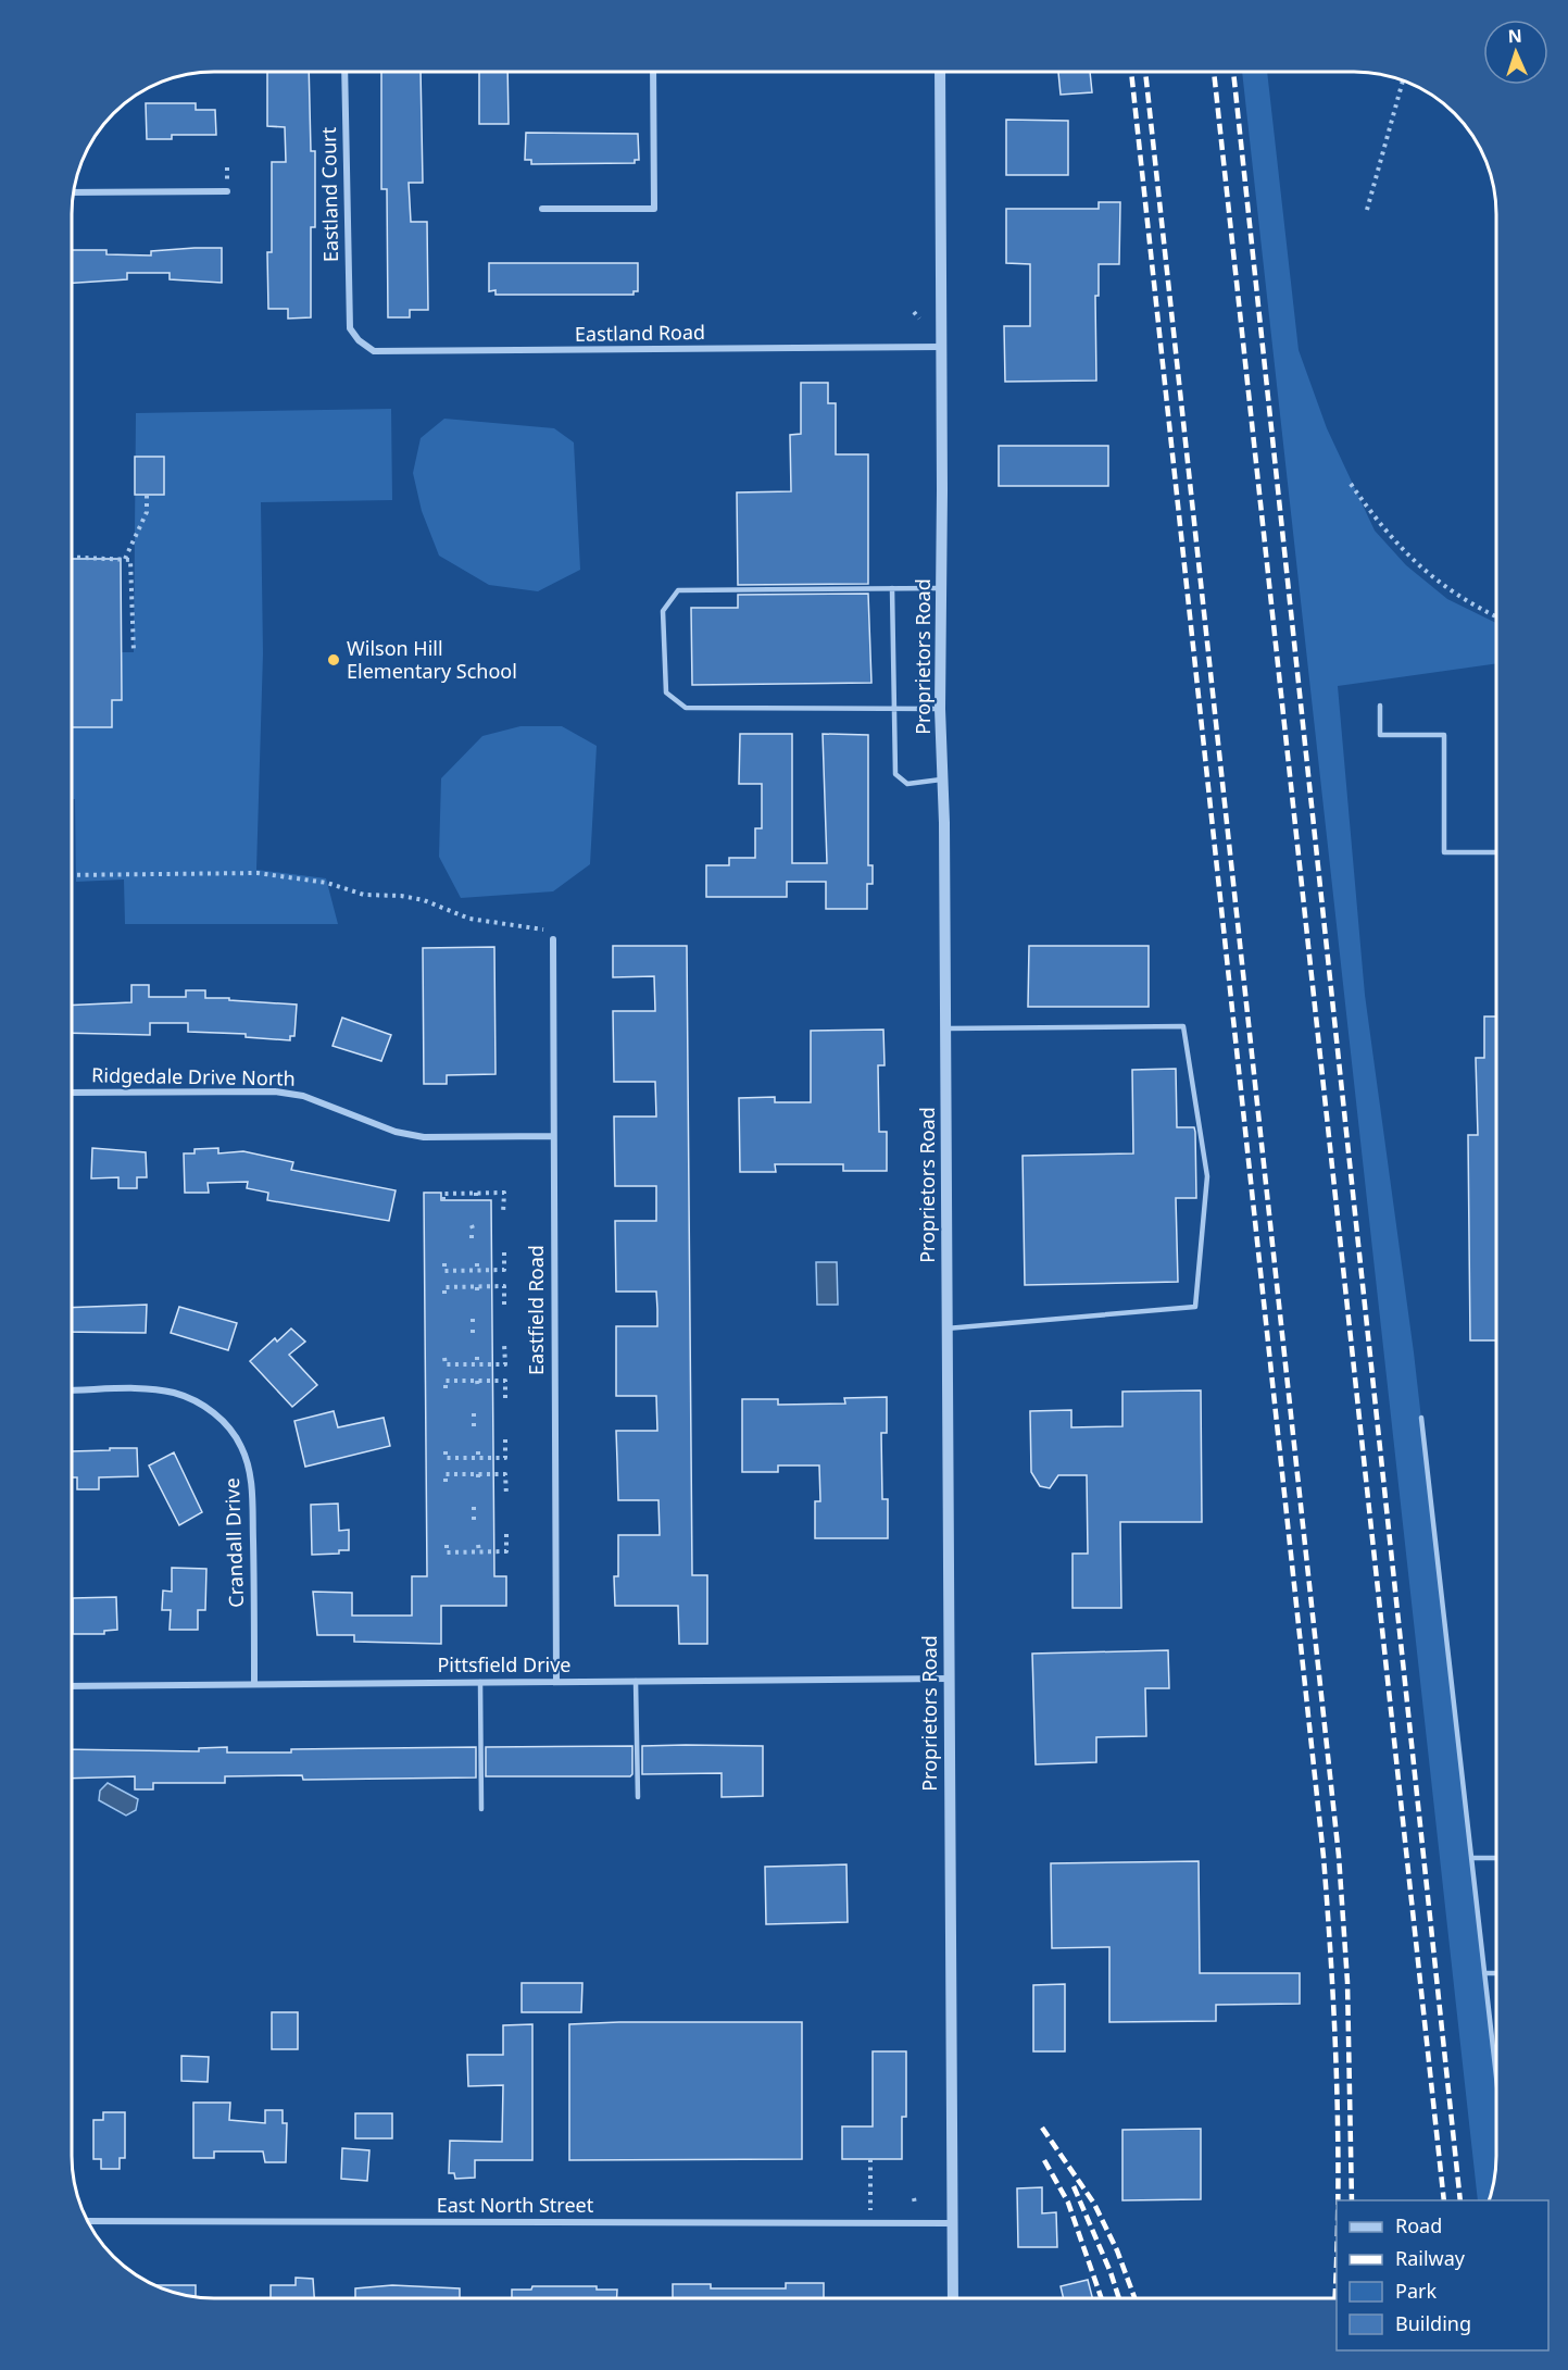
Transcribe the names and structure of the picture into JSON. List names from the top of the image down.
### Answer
{
  "streets": {
    "street": [
      "Eastland Court",
      "Eastland Road",
      "Proprietors Road",
      "Ridgedale Drive North",
      "Eastfield Road",
      "Crandall Drive",
      "Pittsfield Drive",
      "East North Street"
    ]
  },
  "crossings": [
    ["Eastland Court", "Eastland Road"],
    ["Eastland Road", "Proprietors Road"],
    ["Proprietors Road", "Pittsfield Drive"],
    ["Proprietors Road", "East North Street"],
    ["Ridgedale Drive North", "Eastfield Road"],
    ["Eastfield Road", "Pittsfield Drive"],
    ["Crandall Drive", "Pittsfield Drive"]
  ],
  "places": ["Wilson Hill Elementary School"],
  "legend": [
    "Road",
    "Railway",
    "Park",
    "Building"
  ],
  "north": "top"
}
